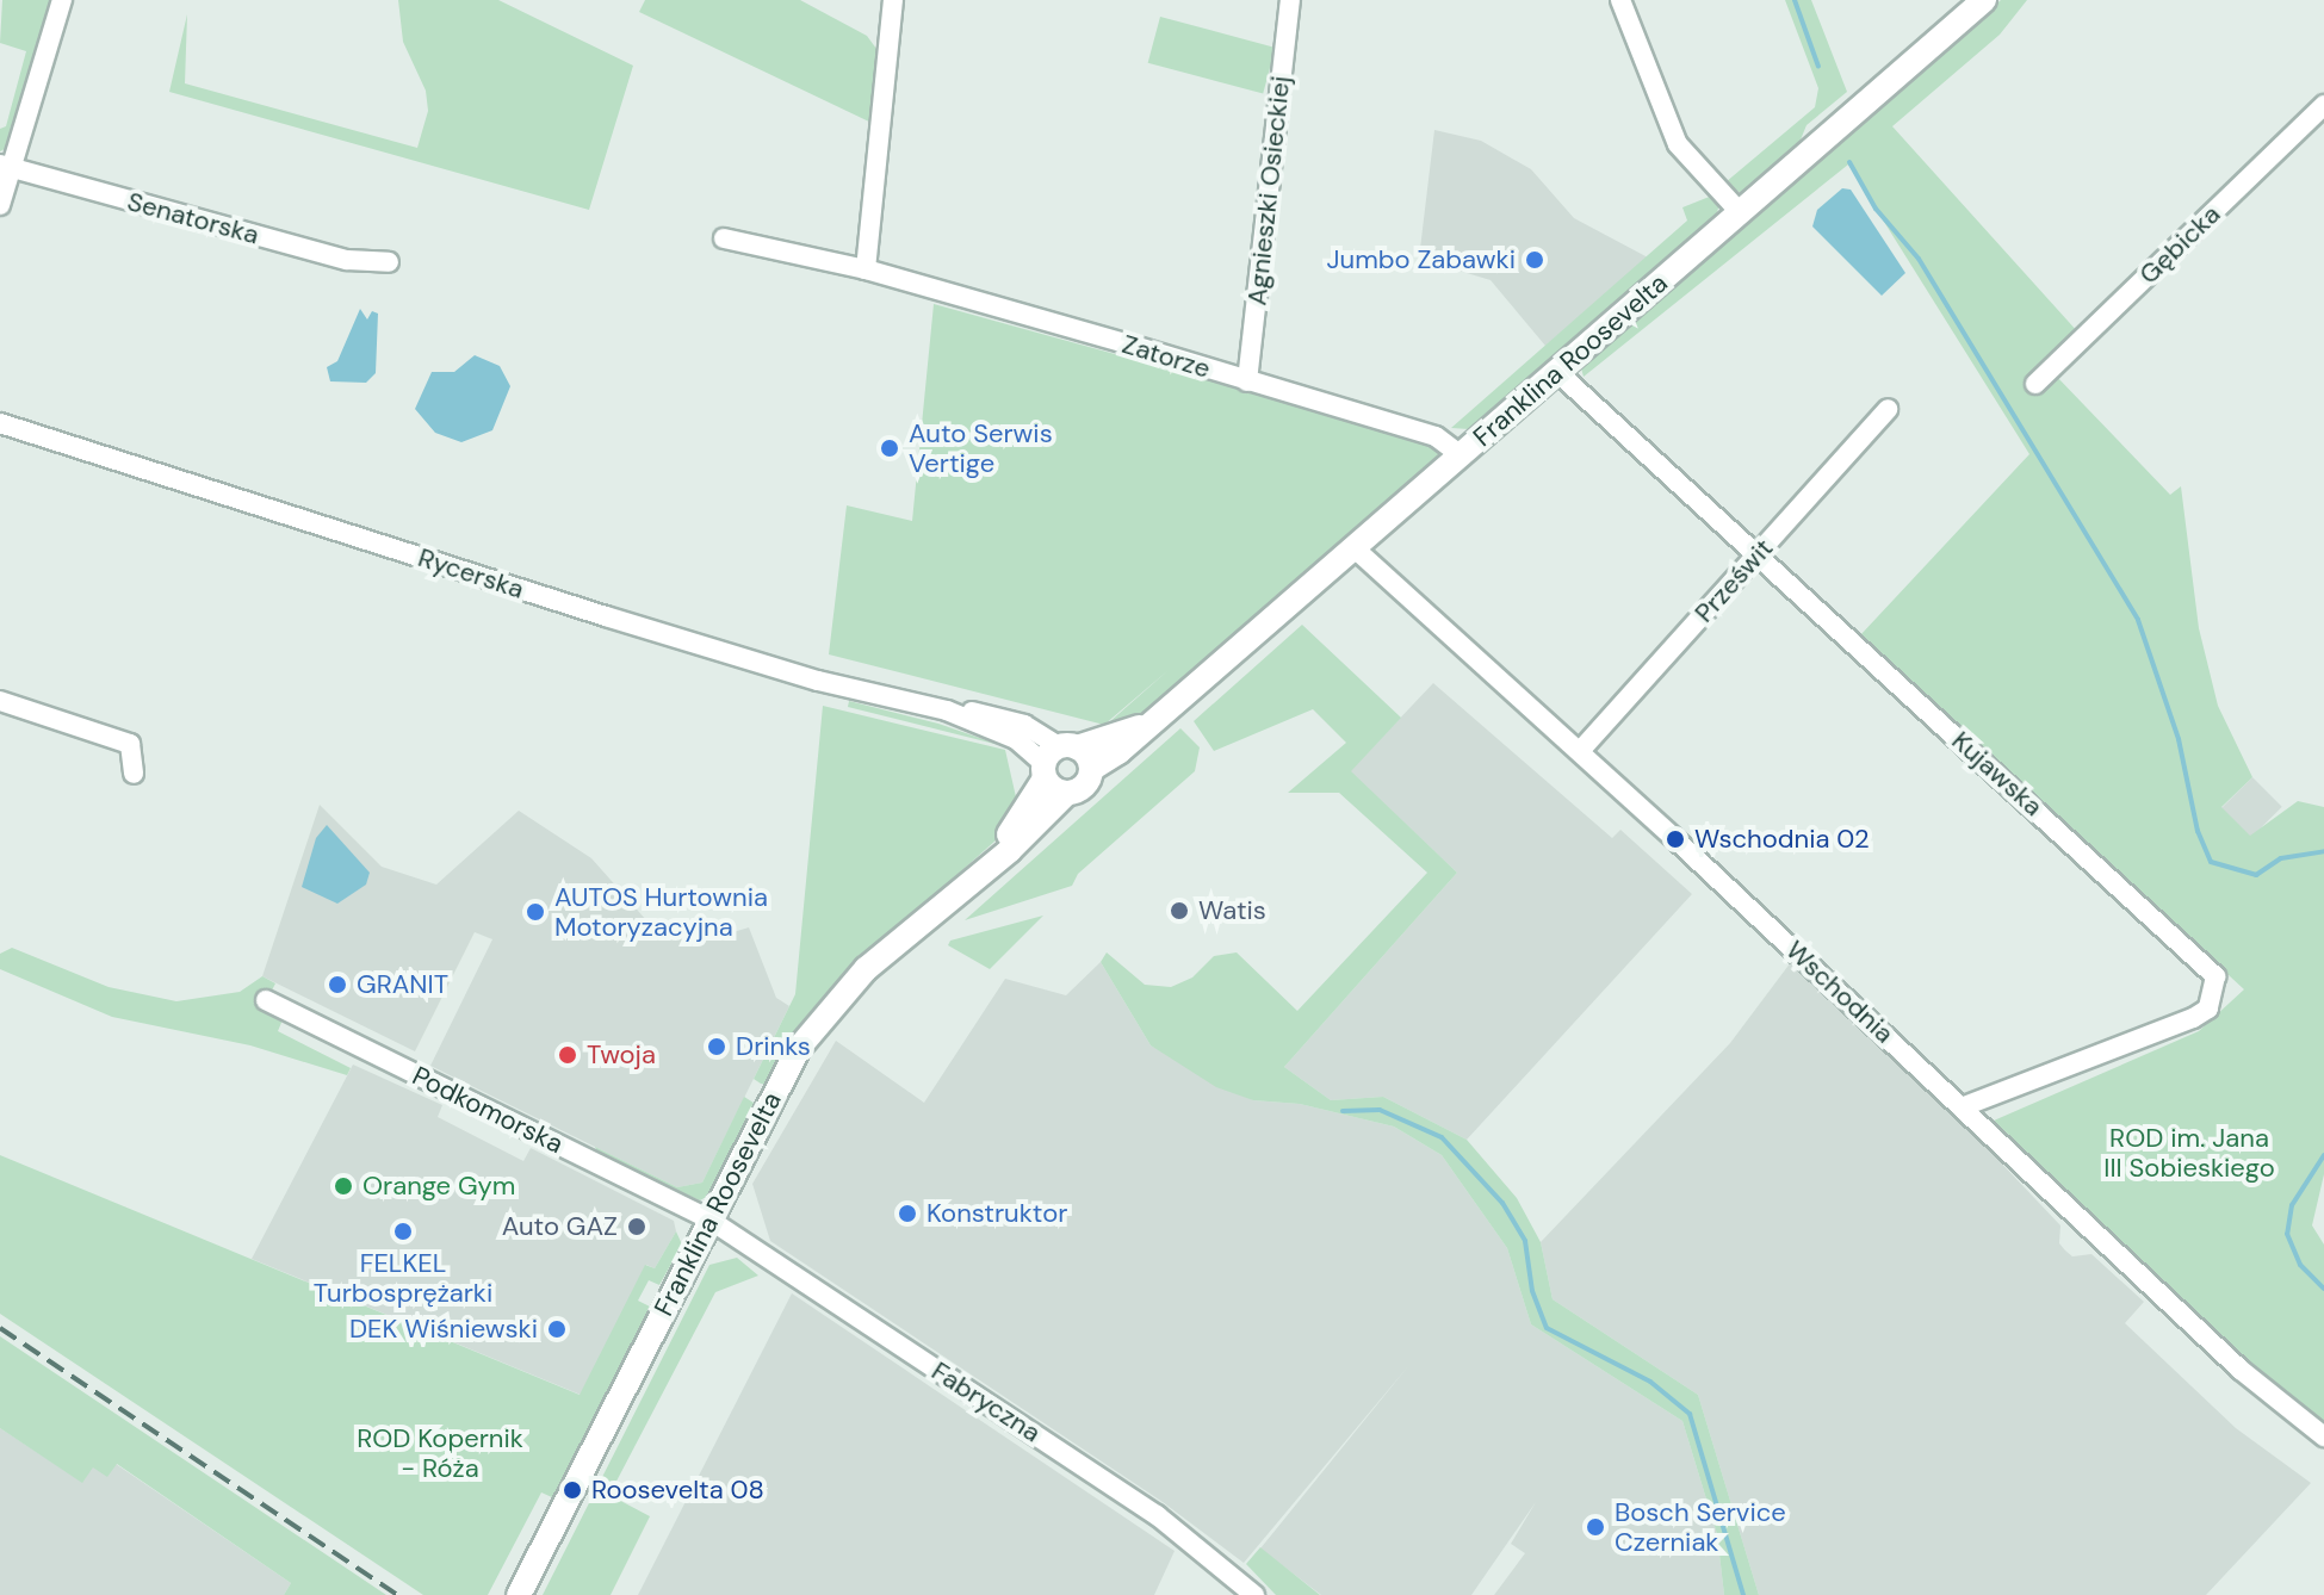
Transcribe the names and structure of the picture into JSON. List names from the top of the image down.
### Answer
{
  "streets": {
    "street": [
      "Agnieszki Osieckiej",
      "Senatorska",
      "Gębicka",
      "Zatorze",
      "Franklina Roosevelta",
      "Rycerska",
      "Prześwit",
      "Kujawska",
      "Wschodnia",
      "Podkomorska",
      "Fabryczna"
    ]
  },
  "crossings": [
    ["Agnieszki Osieckiej", "Zatorze"],
    ["Zatorze", "Franklina Roosevelta"],
    ["Franklina Roosevelta", "Rycerska"],
    ["Franklina Roosevelta", "Kujawska"],
    ["Franklina Roosevelta", "Wschodnia"],
    ["Franklina Roosevelta", "Podkomorska"],
    ["Franklina Roosevelta", "Fabryczna"],
    ["Prześwit", "Kujawska"],
    ["Prześwit", "Wschodnia"],
    ["Kujawska", "Wschodnia"],
    ["Podkomorska", "Fabryczna"]
  ],
  "parks": ["ROD im. Jana III Sobieskiego", "ROD Kopernik - Róża"],
  "places": [
    "Jumbo Zabawki",
    "Auto Serwis Vertige",
    "Wschodnia 02",
    "Watis",
    "AUTOS Hurtownia Motoryzacyjna",
    "GRANIT",
    "Drinks",
    "Twoja",
    "Orange Gym",
    "Konstruktor",
    "Auto GAZ",
    "FELKEL Turbosprężarki",
    "DEK Wiśniewski",
    "Roosevelta 08",
    "Bosch Service Czerniak"
  ]
}
